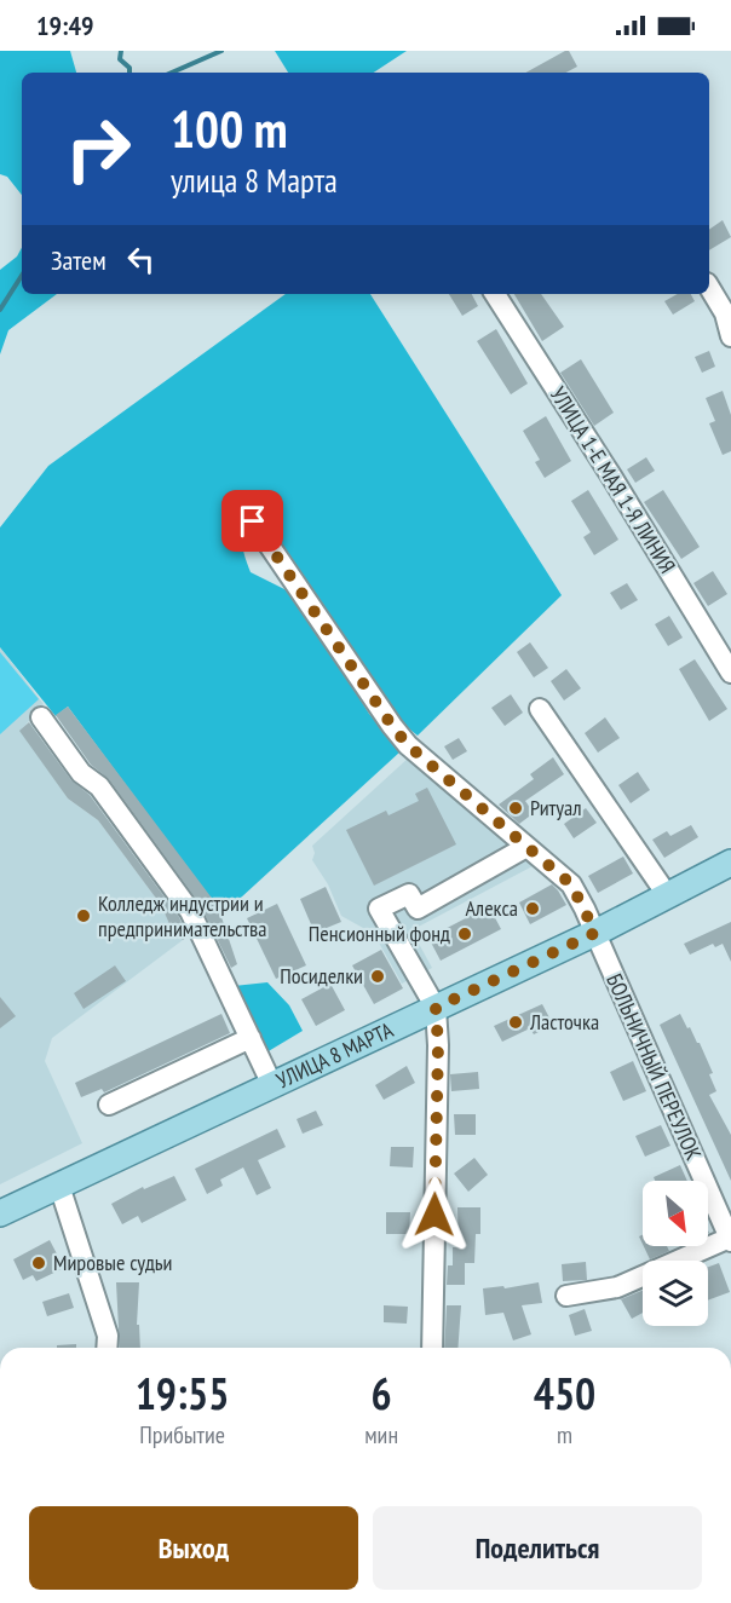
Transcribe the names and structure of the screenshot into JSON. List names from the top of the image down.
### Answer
{
  "streets": {
    "main road": ["УЛИЦА 8 МАРТА"],
    "street": ["УЛИЦА 1-Е МАЯ 1-Я ЛИНИЯ", "БОЛЬНИЧНЫЙ ПЕРЕУЛОК"]
  },
  "crossings": [
    ["УЛИЦА 8 МАРТА", "БОЛЬНИЧНЫЙ ПЕРЕУЛОК"]
  ],
  "places": [
    "Ритуал",
    "Алекса",
    "Колледж индустрии и предпринимательства",
    "Пенсионный фонд",
    "Посиделки",
    "Ласточка",
    "Мировые судьи"
  ],
  "north": "bottom right",
  "page": {
    "status": "19:49",
    "turn": ["100 m", "улица 8 Марта"],
    "then": "Затем",
    "eta": [
      "19:55",
      "Прибытие",
      "6",
      "мин",
      "450",
      "m"
    ],
    "buttons": ["Выход", "Поделиться"]
  }
}
